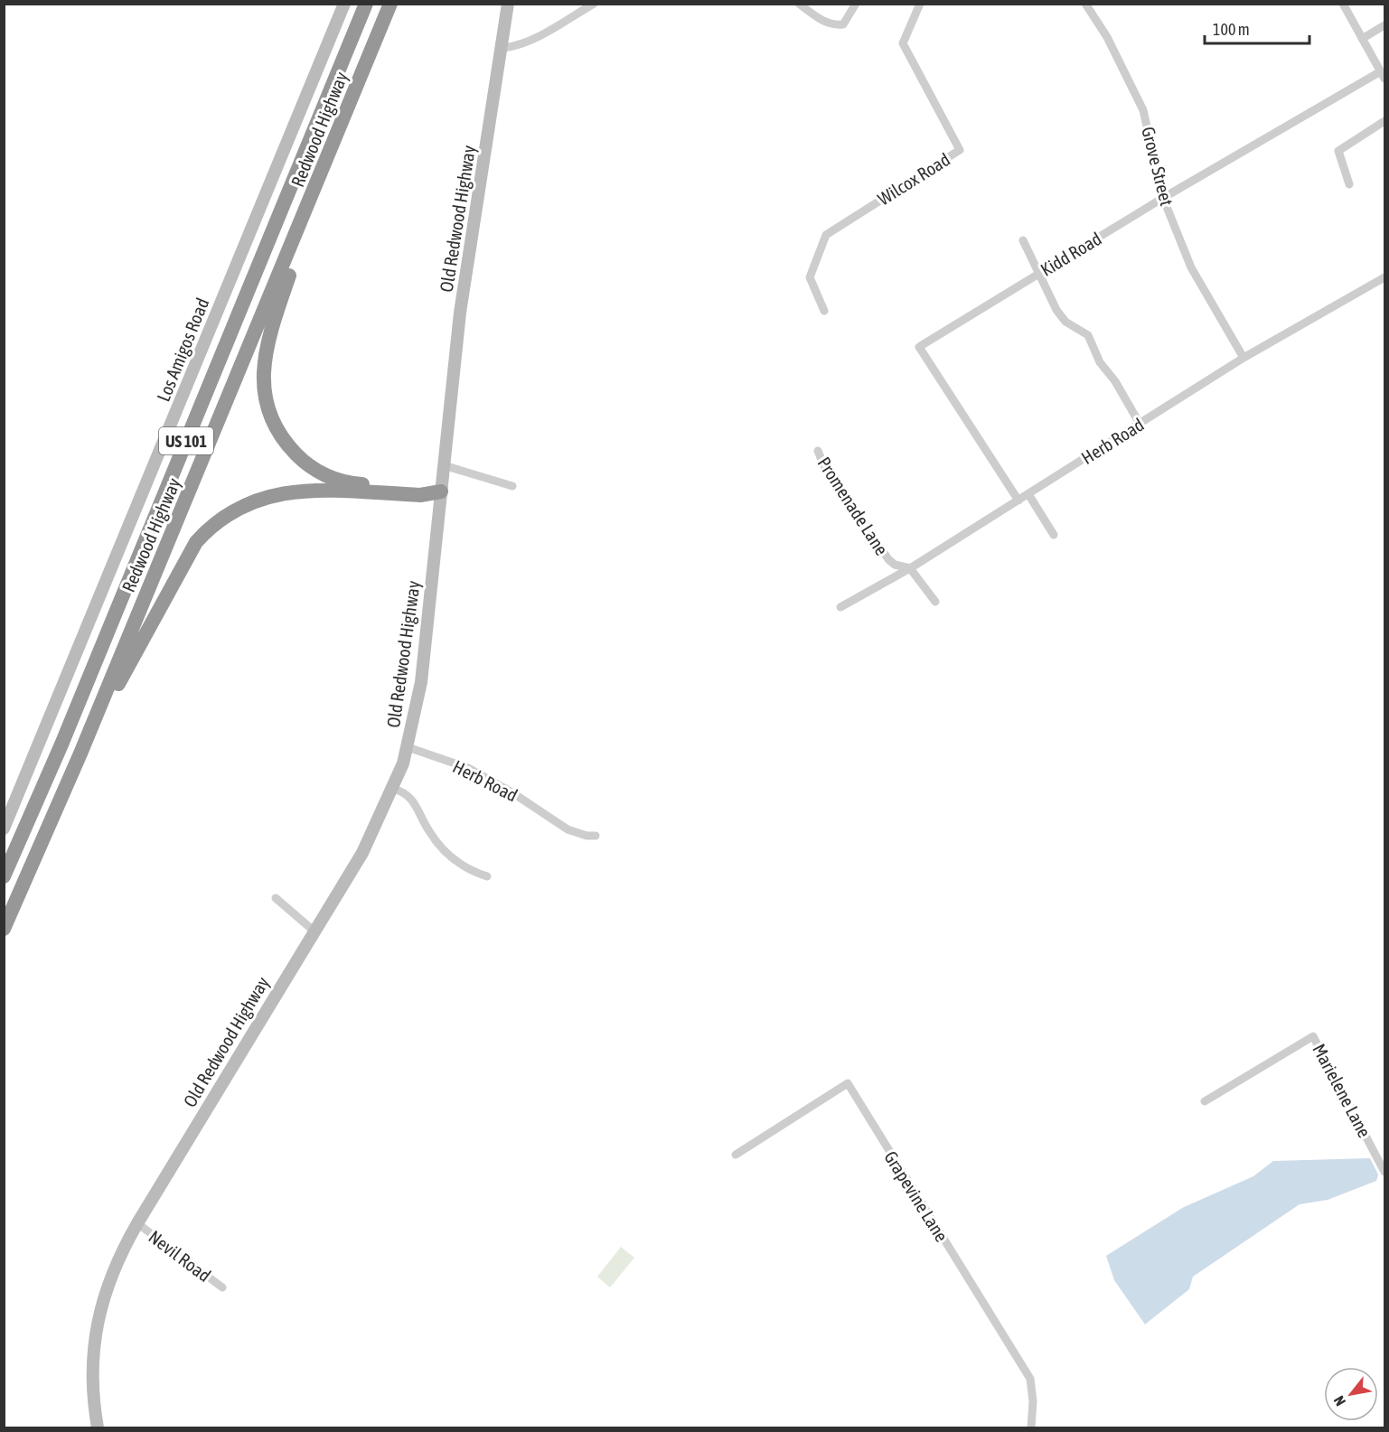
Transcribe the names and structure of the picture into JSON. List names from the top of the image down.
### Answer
{
  "streets": {
    "highway": ["Redwood Highway", "US 101"],
    "main road": ["Old Redwood Highway", "Los Amigos Road"],
    "street": [
      "Grove Street",
      "Wilcox Road",
      "Kidd Road",
      "Herb Road",
      "Promenade Lane",
      "Marielene Lane",
      "Grapevine Lane",
      "Nevil Road"
    ]
  },
  "crossings": [
    ["Grove Street", "Kidd Road"],
    ["Grove Street", "Herb Road"],
    ["Old Redwood Highway", "Herb Road"],
    ["Old Redwood Highway", "Nevil Road"],
    ["Kidd Road", "Herb Road"],
    ["Herb Road", "Promenade Lane"]
  ],
  "scale_bar": "100 m",
  "north": "bottom left"
}
